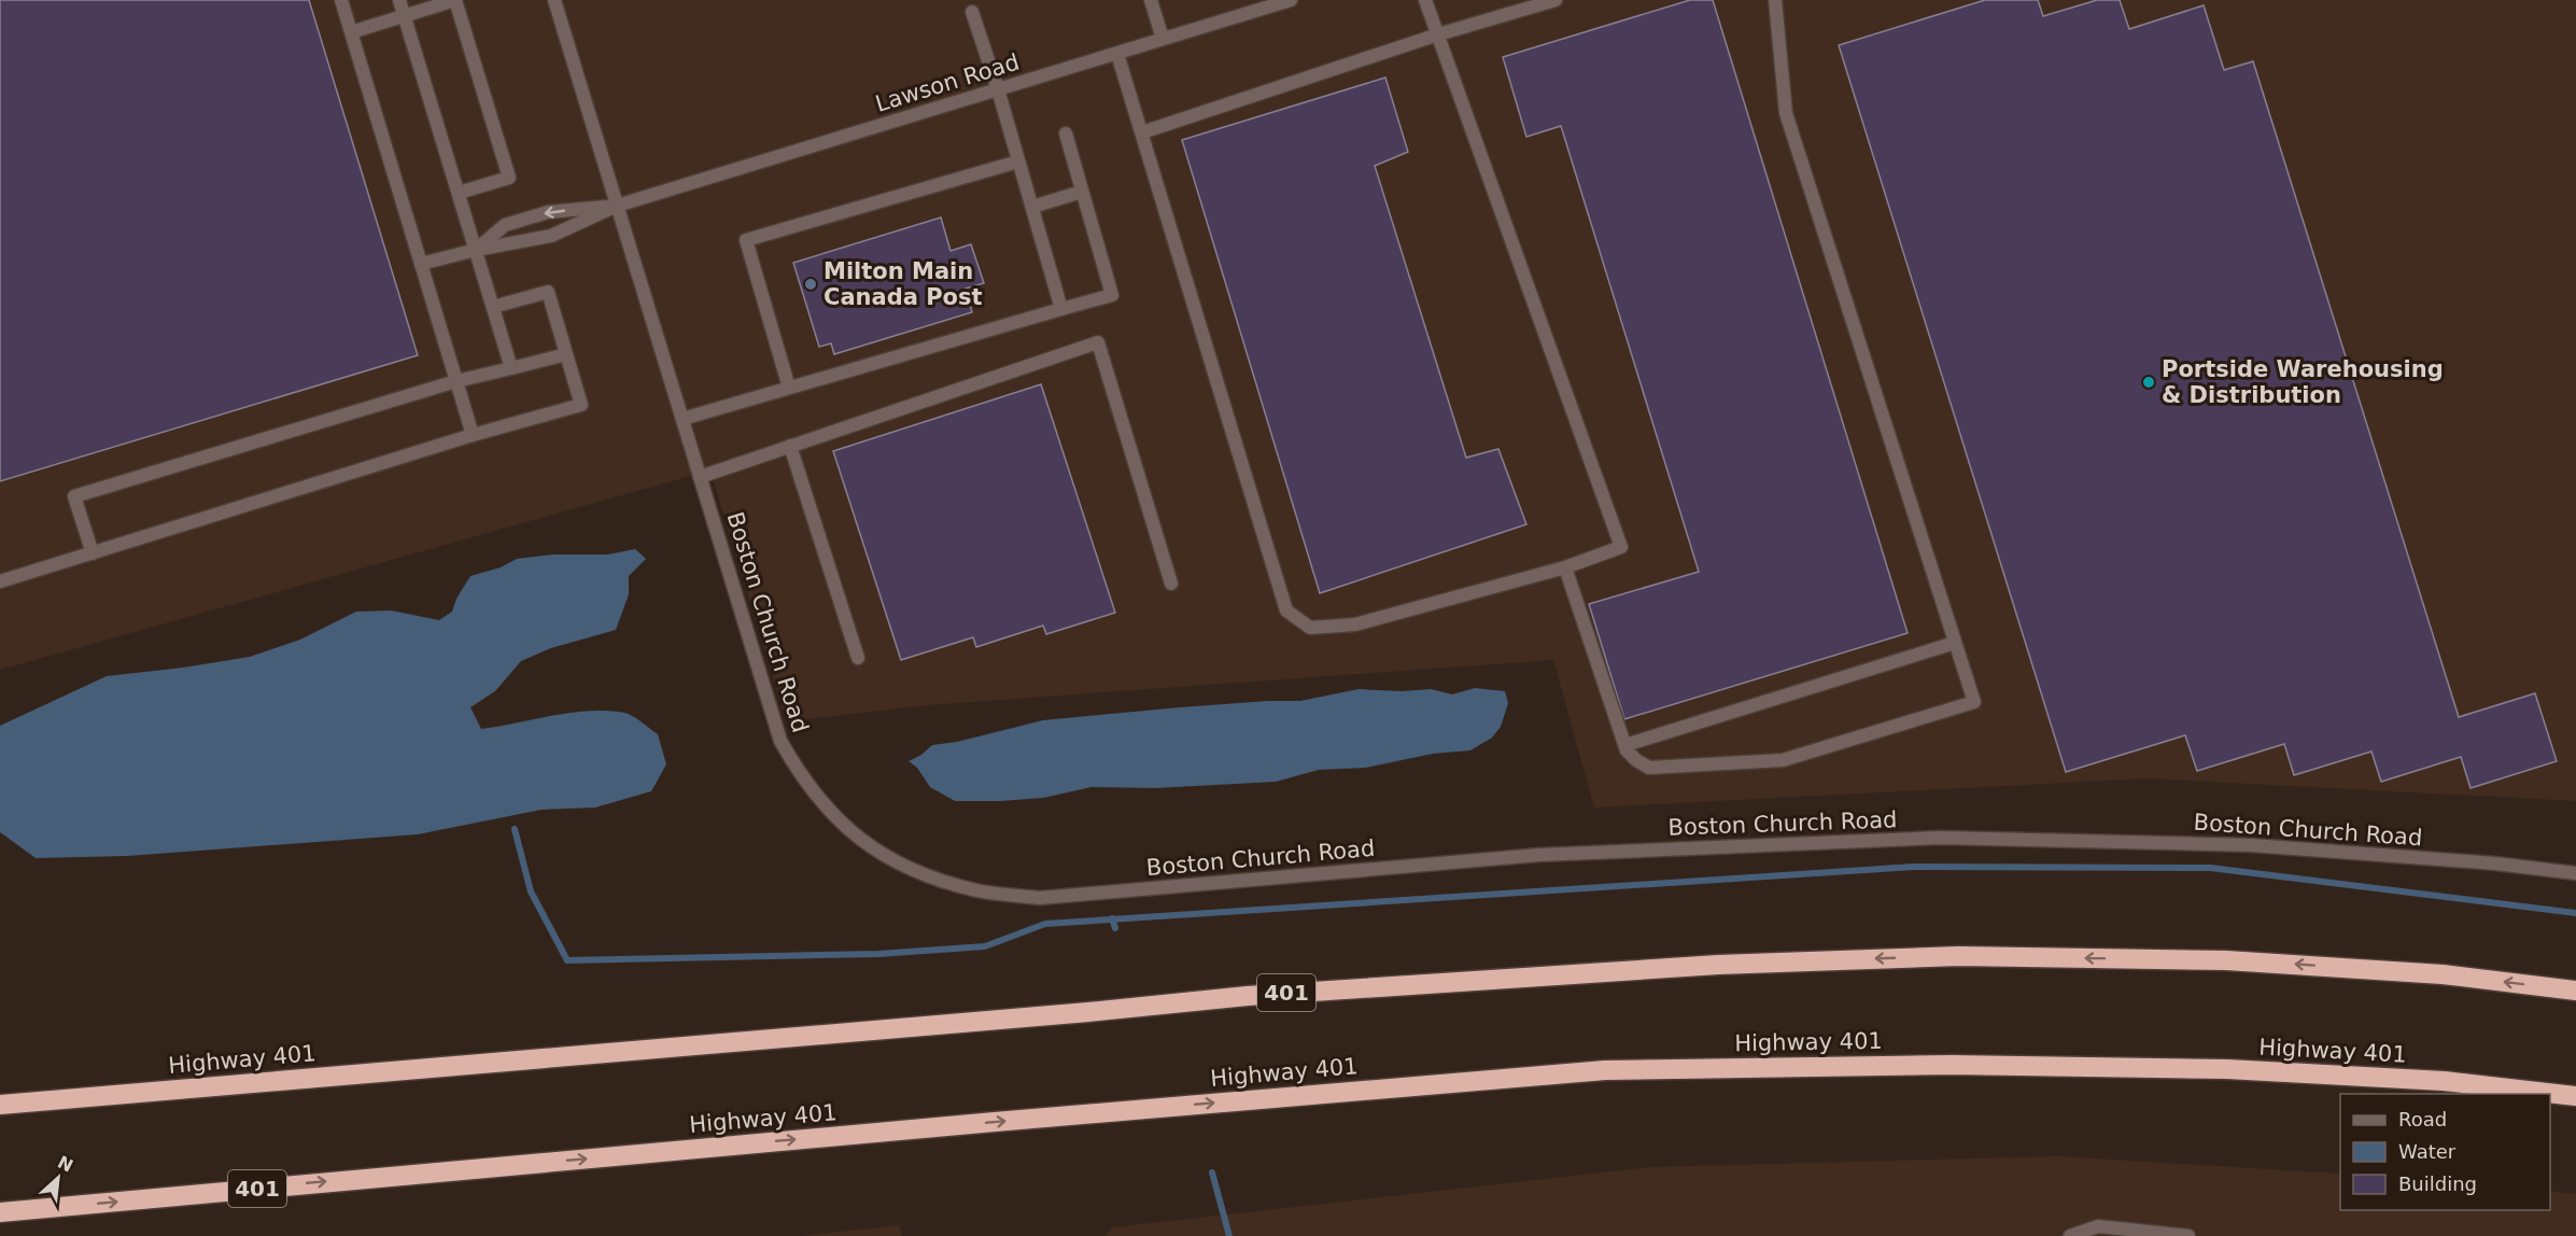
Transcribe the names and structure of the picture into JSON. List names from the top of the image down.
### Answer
{
  "streets": {
    "highway": ["401", "Highway 401"],
    "street": ["Lawson Road", "Boston Church Road"]
  },
  "crossings": [
    ["Lawson Road", "Boston Church Road"]
  ],
  "places": ["Milton Main Canada Post", "Portside Warehousing & Distribution"],
  "legend": ["Road", "Water", "Building"],
  "north": "top right"
}
